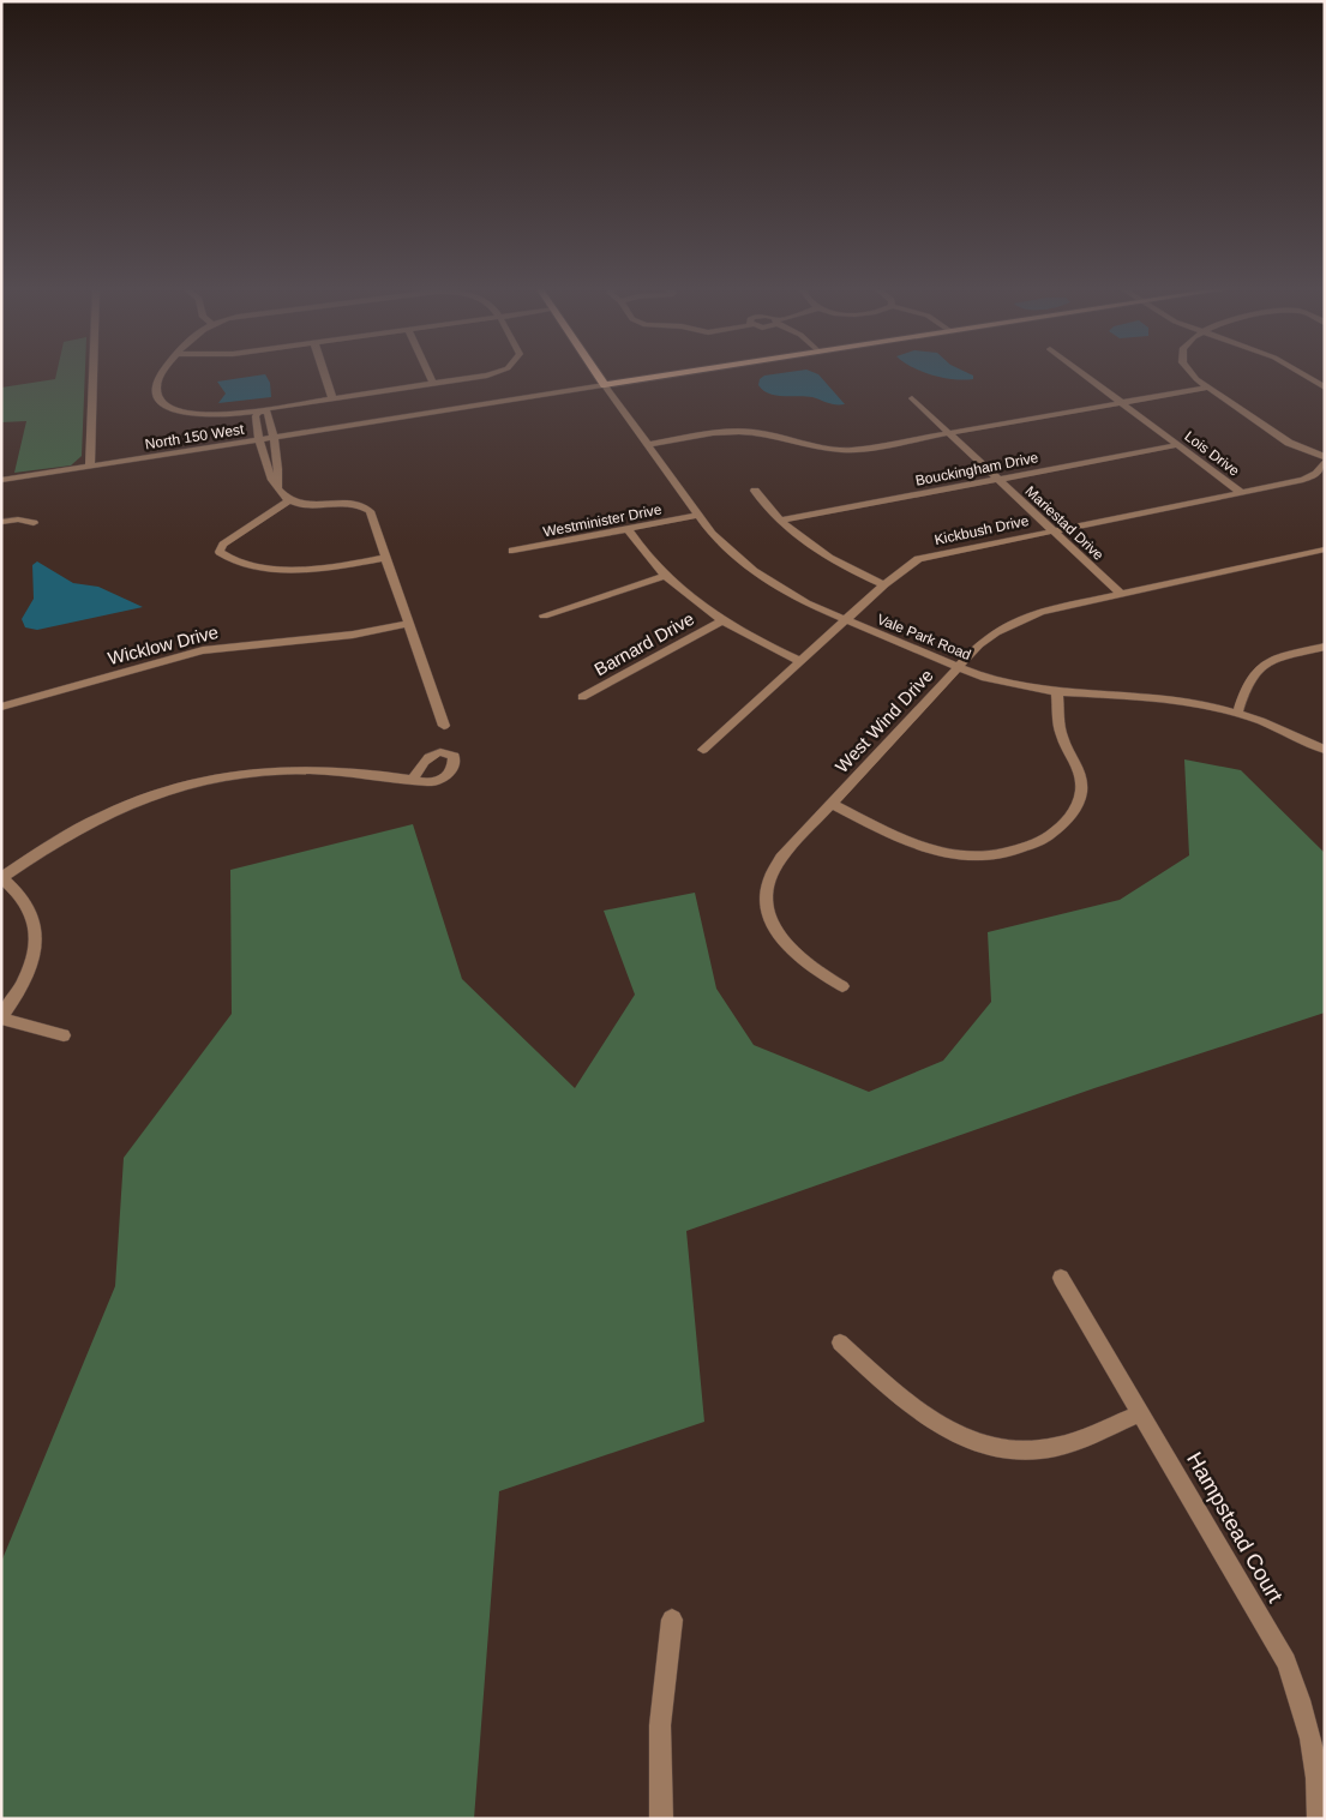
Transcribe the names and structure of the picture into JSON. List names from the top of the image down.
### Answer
{
  "streets": {
    "street": [
      "North 150 West",
      "Lois Drive",
      "Bouckingham Drive",
      "Westminister Drive",
      "Mariestad Drive",
      "Kickbush Drive",
      "Vale Park Road",
      "Barnard Drive",
      "Wicklow Drive",
      "West Wind Drive",
      "Hampstead Court"
    ]
  },
  "crossings": [
    ["North 150 West", "Vale Park Road"],
    ["Lois Drive", "Bouckingham Drive"],
    ["Lois Drive", "Kickbush Drive"],
    ["Bouckingham Drive", "Mariestad Drive"],
    ["Westminister Drive", "Vale Park Road"],
    ["Mariestad Drive", "Kickbush Drive"],
    ["Mariestad Drive", "West Wind Drive"],
    ["Kickbush Drive", "Vale Park Road"],
    ["Vale Park Road", "West Wind Drive"]
  ]
}
